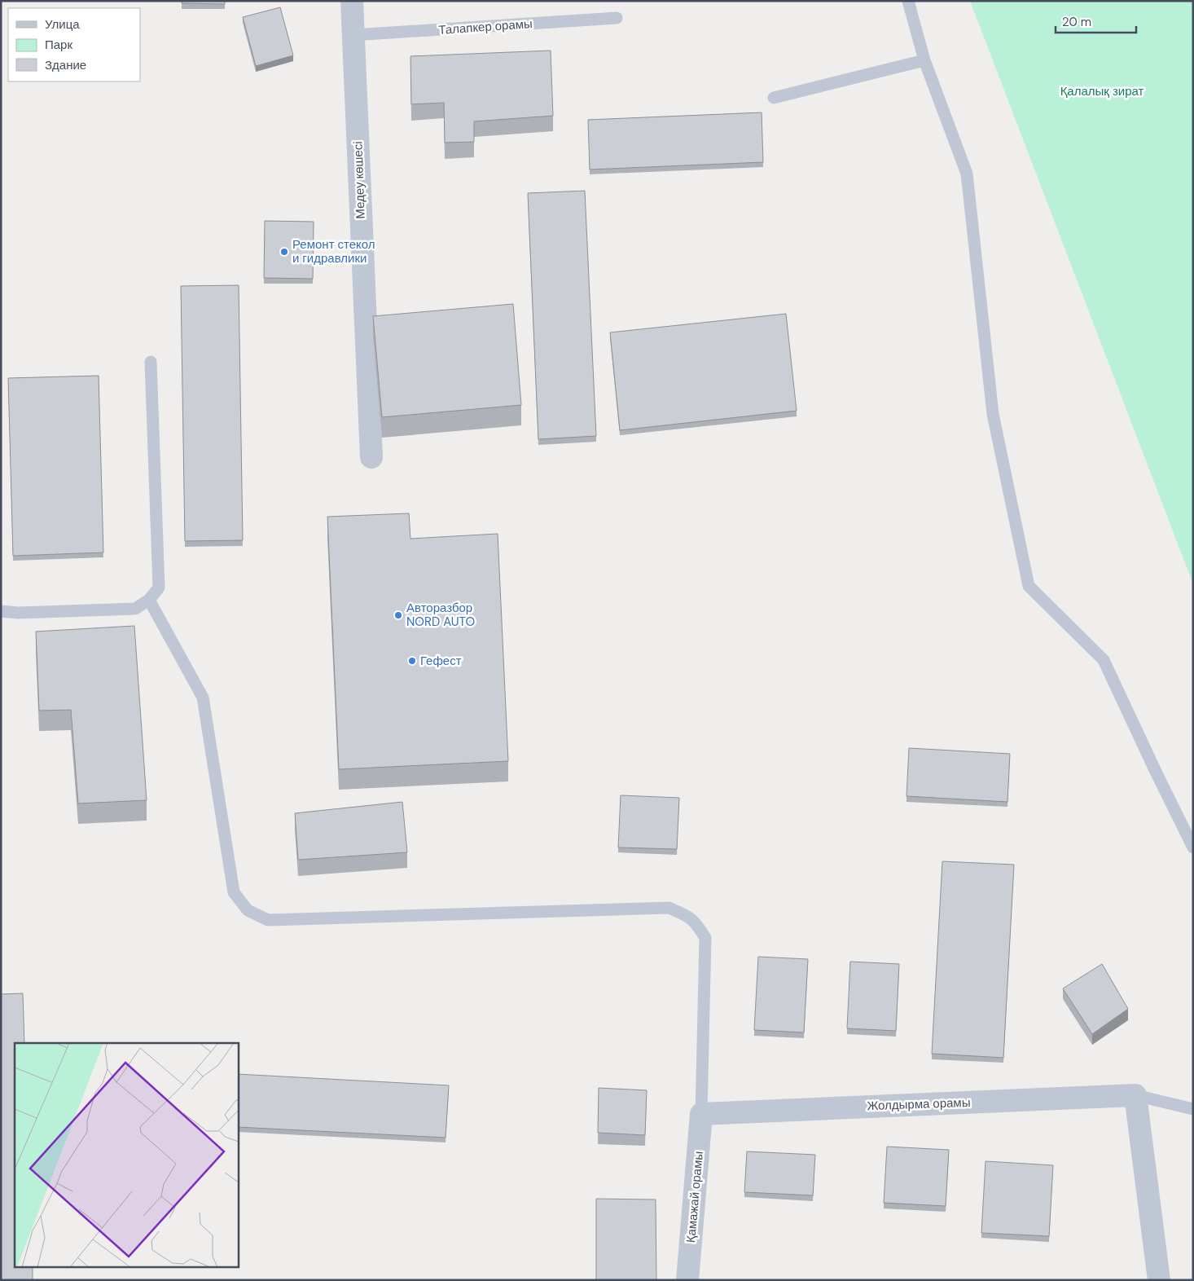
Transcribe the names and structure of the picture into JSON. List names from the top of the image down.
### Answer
{
  "streets": {
    "street": ["Медеу көшесі", "Жолдырма орамы", "Қамажай орамы"],
    "lane": ["Талапкер орамы"]
  },
  "crossings": [
    ["Талапкер орамы", "Медеу көшесі"],
    ["Жолдырма орамы", "Қамажай орамы"]
  ],
  "parks": ["Қалалық зират"],
  "places": ["Ремонт стекол и гидравлики", "Авторазбор NORD AUTO", "Гефест"],
  "legend": ["Улица", "Парк", "Здание"],
  "scale_bar": "20 m"
}
